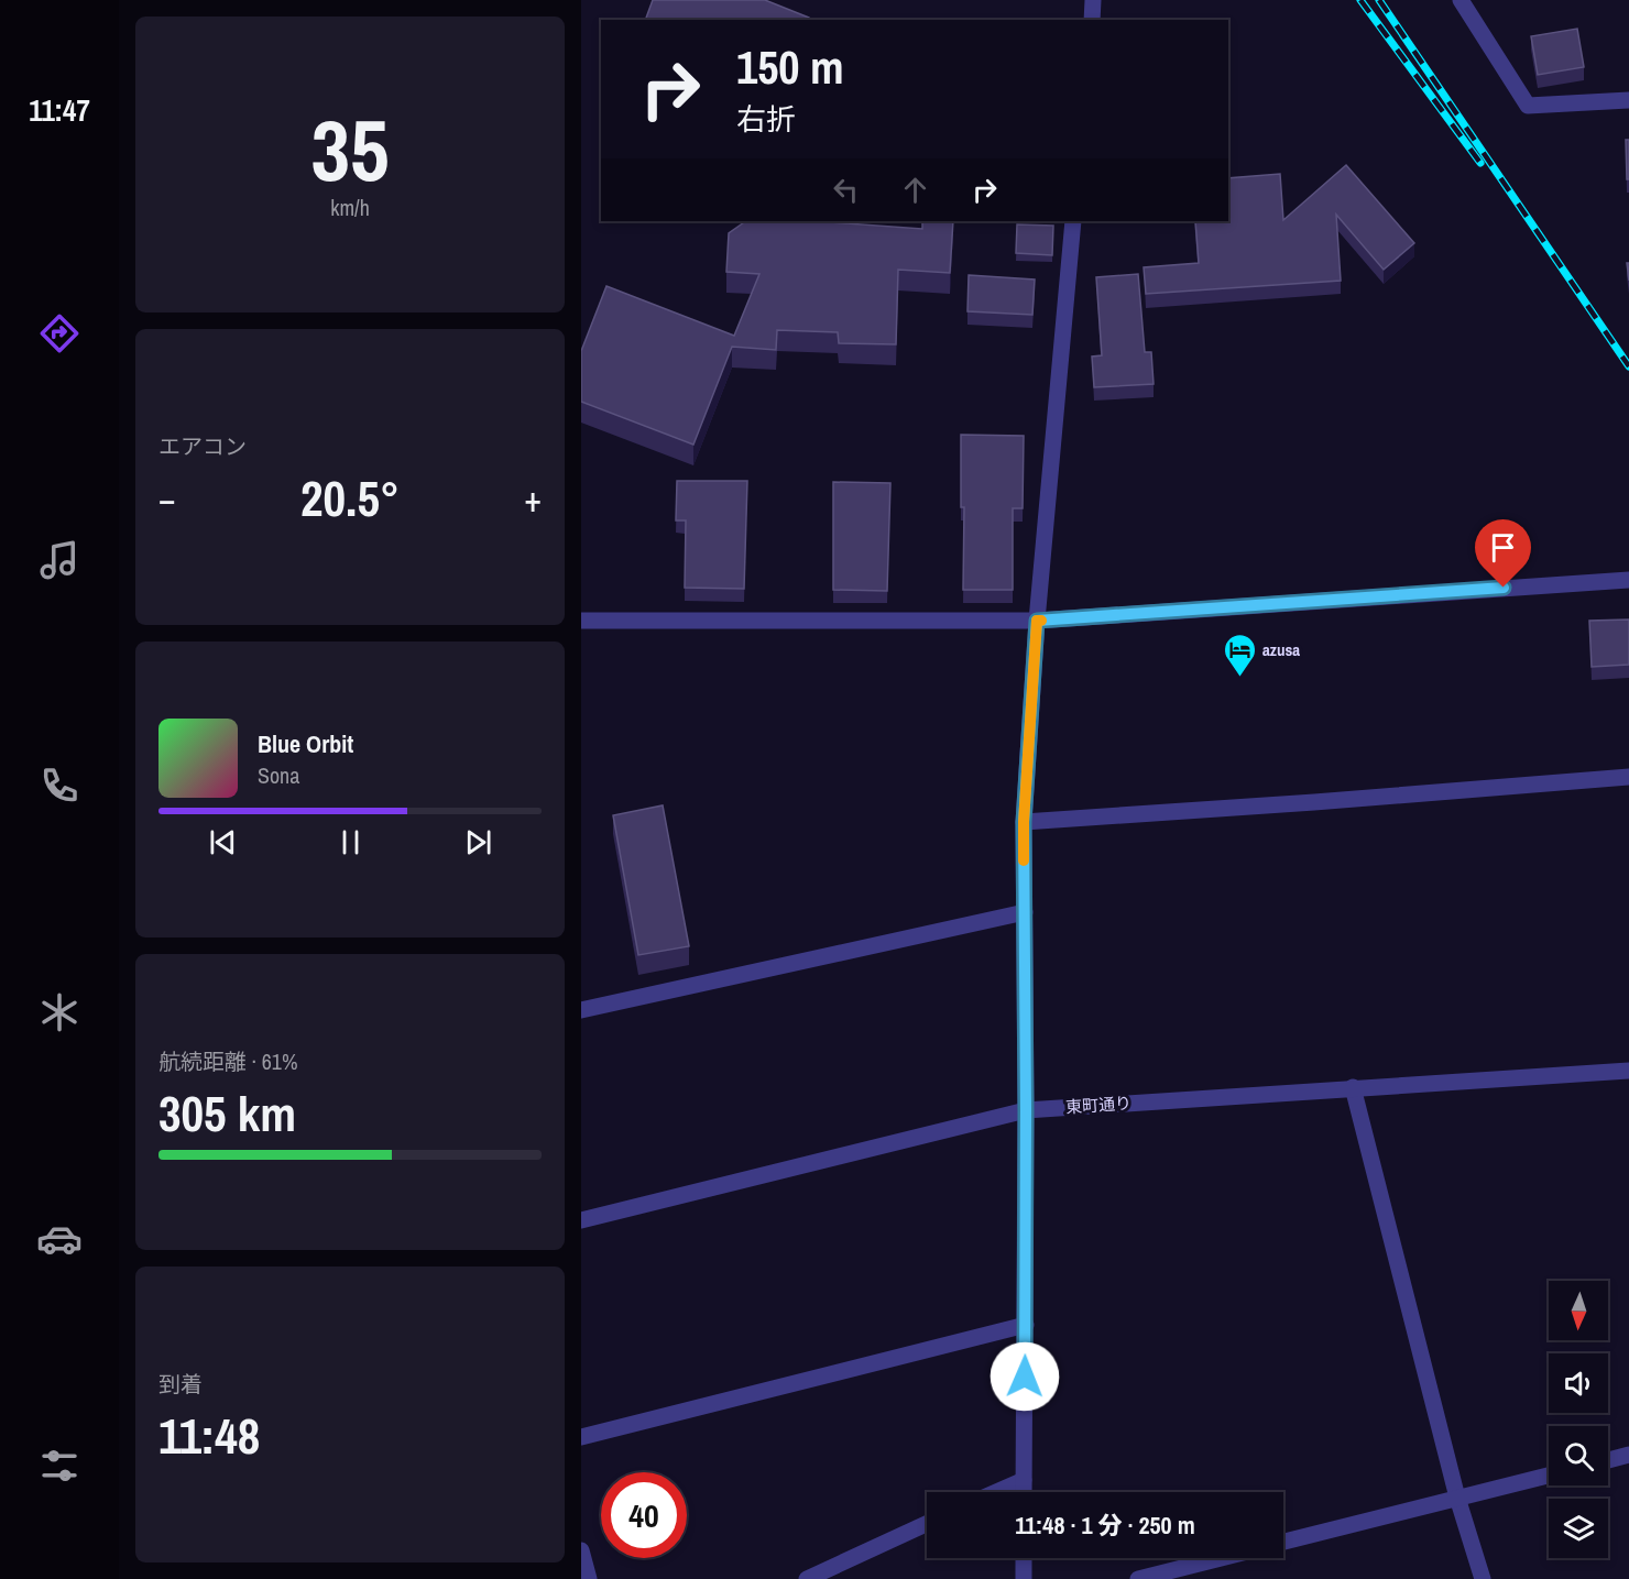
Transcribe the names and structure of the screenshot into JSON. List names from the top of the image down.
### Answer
{
  "streets": {
    "street": ["東町通り"]
  },
  "places": {
    "hotel": ["azusa"]
  },
  "north": "bottom",
  "page": {
    "tabs": "11:47",
    "tile": [
      ["35", "km/h"],
      "エアコン",
      ["航続距離 · 61%", "305 km"],
      ["到着", "11:48"]
    ],
    "turn": ["150 m", "右折"],
    "heat": ["−", "20.5°", "+"],
    "song": ["Blue Orbit", "Sona"],
    "limit": "40",
    "trip": "11:48 · 1 分 · 250 m"
  }
}
